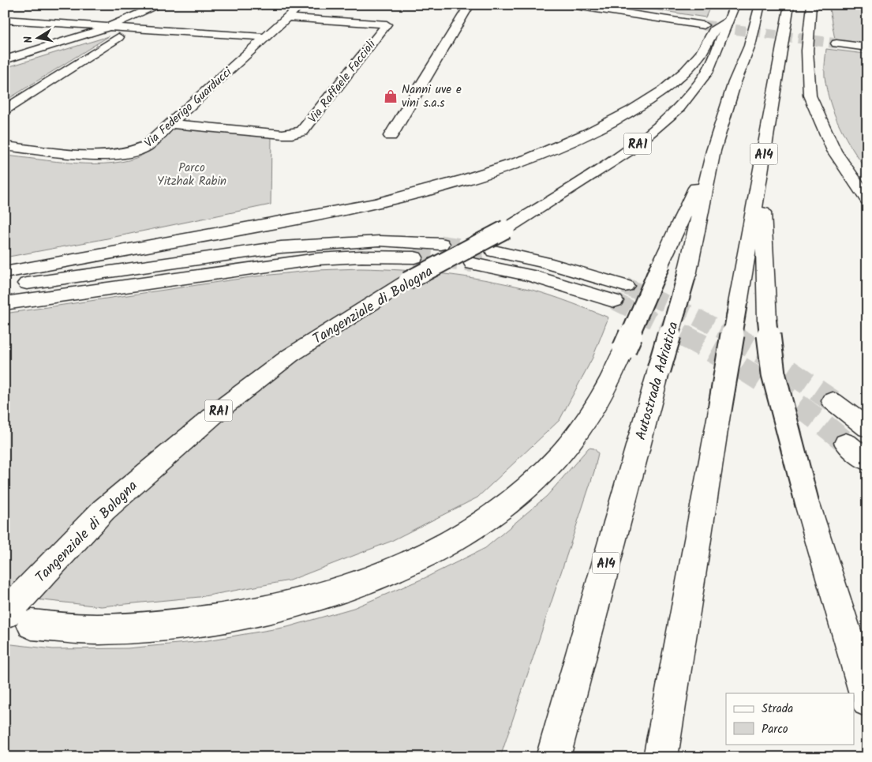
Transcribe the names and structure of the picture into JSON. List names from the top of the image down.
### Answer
{
  "streets": {
    "main road": [
      "Via Raffaele Faccioli",
      "Via Federigo Guarducci",
      "RA1",
      "A14",
      "Tangenziale di Bologna",
      "Autostrada Adriatica"
    ]
  },
  "crossings": [
    ["Via Raffaele Faccioli", "Via Federigo Guarducci"]
  ],
  "parks": ["Parco Yitzhak Rabin"],
  "places": {
    "shop": ["Nanni uve e vini s.a.s"]
  },
  "legend": ["Strada", "Parco"],
  "north": "left"
}
